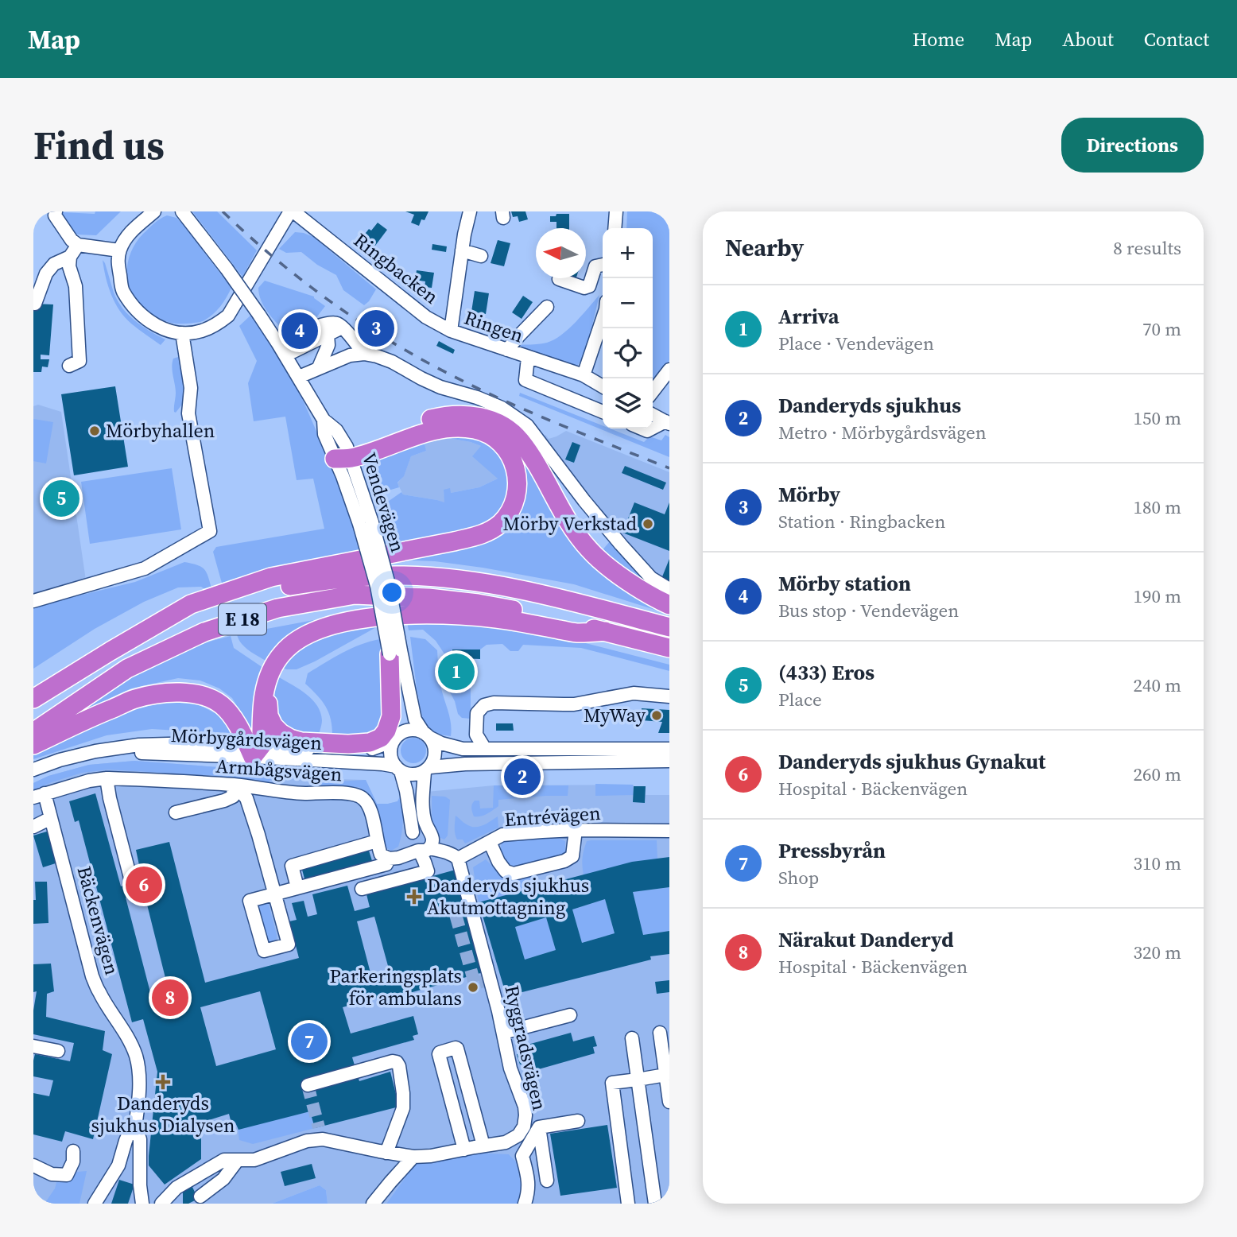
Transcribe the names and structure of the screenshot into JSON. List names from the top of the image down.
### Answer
{
  "streets": {
    "highway": ["E 18"],
    "street": [
      "Ringbacken",
      "Ringen",
      "Vendevägen",
      "Mörbygårdsvägen",
      "Armbågsvägen",
      "Entrévägen",
      "Bäckenvägen",
      "Ryggradsvägen"
    ]
  },
  "crossings": [
    ["Ringbacken", "Ringen"],
    ["Vendevägen", "Mörbygårdsvägen"],
    ["Armbågsvägen", "Bäckenvägen"],
    ["Entrévägen", "Ryggradsvägen"]
  ],
  "places": {
    "other": [
      "Mörbyhallen",
      "Mörby Verkstad",
      "MyWay",
      "Parkeringsplats för ambulans"
    ],
    "health": ["Danderyds sjukhus Akutmottagning", "Danderyds sjukhus Dialysen"]
  },
  "north": "left",
  "page": {
    "header": "Map",
    "nav": [
      "Home",
      "Map",
      "About",
      "Contact"
    ],
    "buttons": "Directions",
    "title": "Find us",
    "heading": ["Nearby", "8 results"],
    "map_buttons": ["+", "−"],
    "list": [
      {
        "mark": "1",
        "name": "Arriva",
        "note": "Place · Vendevägen",
        "value": "70 m"
      },
      {
        "mark": "2",
        "name": "Danderyds sjukhus",
        "note": "Metro · Mörbygårdsvägen",
        "value": "150 m"
      },
      {
        "mark": "3",
        "name": "Mörby",
        "note": "Station · Ringbacken",
        "value": "180 m"
      },
      {
        "mark": "4",
        "name": "Mörby station",
        "note": "Bus stop · Vendevägen",
        "value": "190 m"
      },
      {
        "mark": "5",
        "name": "(433) Eros",
        "note": "Place",
        "value": "240 m"
      },
      {
        "mark": "6",
        "name": "Danderyds sjukhus Gynakut",
        "note": "Hospital · Bäckenvägen",
        "value": "260 m"
      },
      {
        "mark": "7",
        "name": "Pressbyrån",
        "note": "Shop",
        "value": "310 m"
      },
      {
        "mark": "8",
        "name": "Närakut Danderyd",
        "note": "Hospital · Bäckenvägen",
        "value": "320 m"
      }
    ],
    "pins": [
      "3",
      "4",
      "5",
      "1",
      "2",
      "6",
      "8",
      "7"
    ]
  }
}
